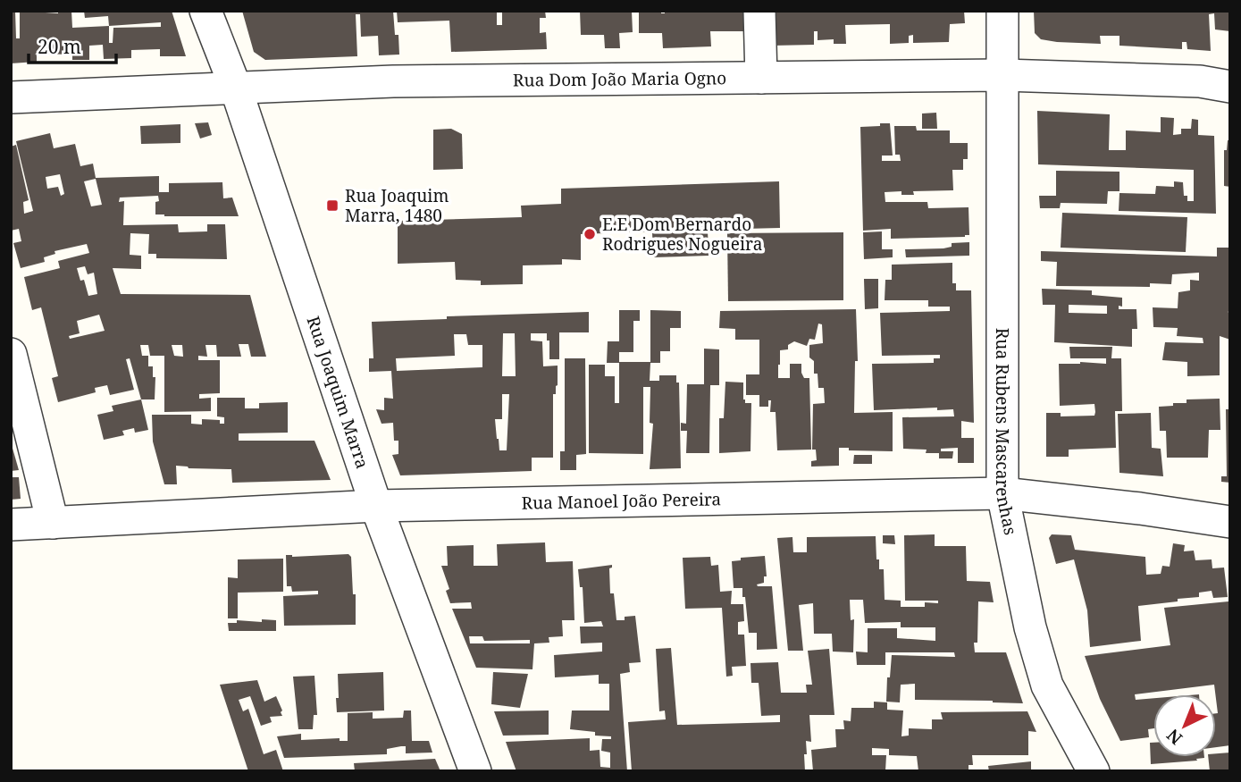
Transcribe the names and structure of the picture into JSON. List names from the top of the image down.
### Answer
{
  "streets": {
    "street": [
      "Rua Dom João Maria Ogno",
      "Rua Joaquim Marra",
      "Rua Rubens Mascarenhas",
      "Rua Manoel João Pereira"
    ]
  },
  "crossings": [
    ["Rua Dom João Maria Ogno", "Rua Joaquim Marra"],
    ["Rua Dom João Maria Ogno", "Rua Rubens Mascarenhas"],
    ["Rua Joaquim Marra", "Rua Manoel João Pereira"],
    ["Rua Rubens Mascarenhas", "Rua Manoel João Pereira"]
  ],
  "places": {
    "transit": ["Rua Joaquim Marra, 1480"],
    "other": ["E.E Dom Bernardo Rodrigues Nogueira"]
  },
  "scale_bar": "20 m",
  "north": "bottom left"
}
